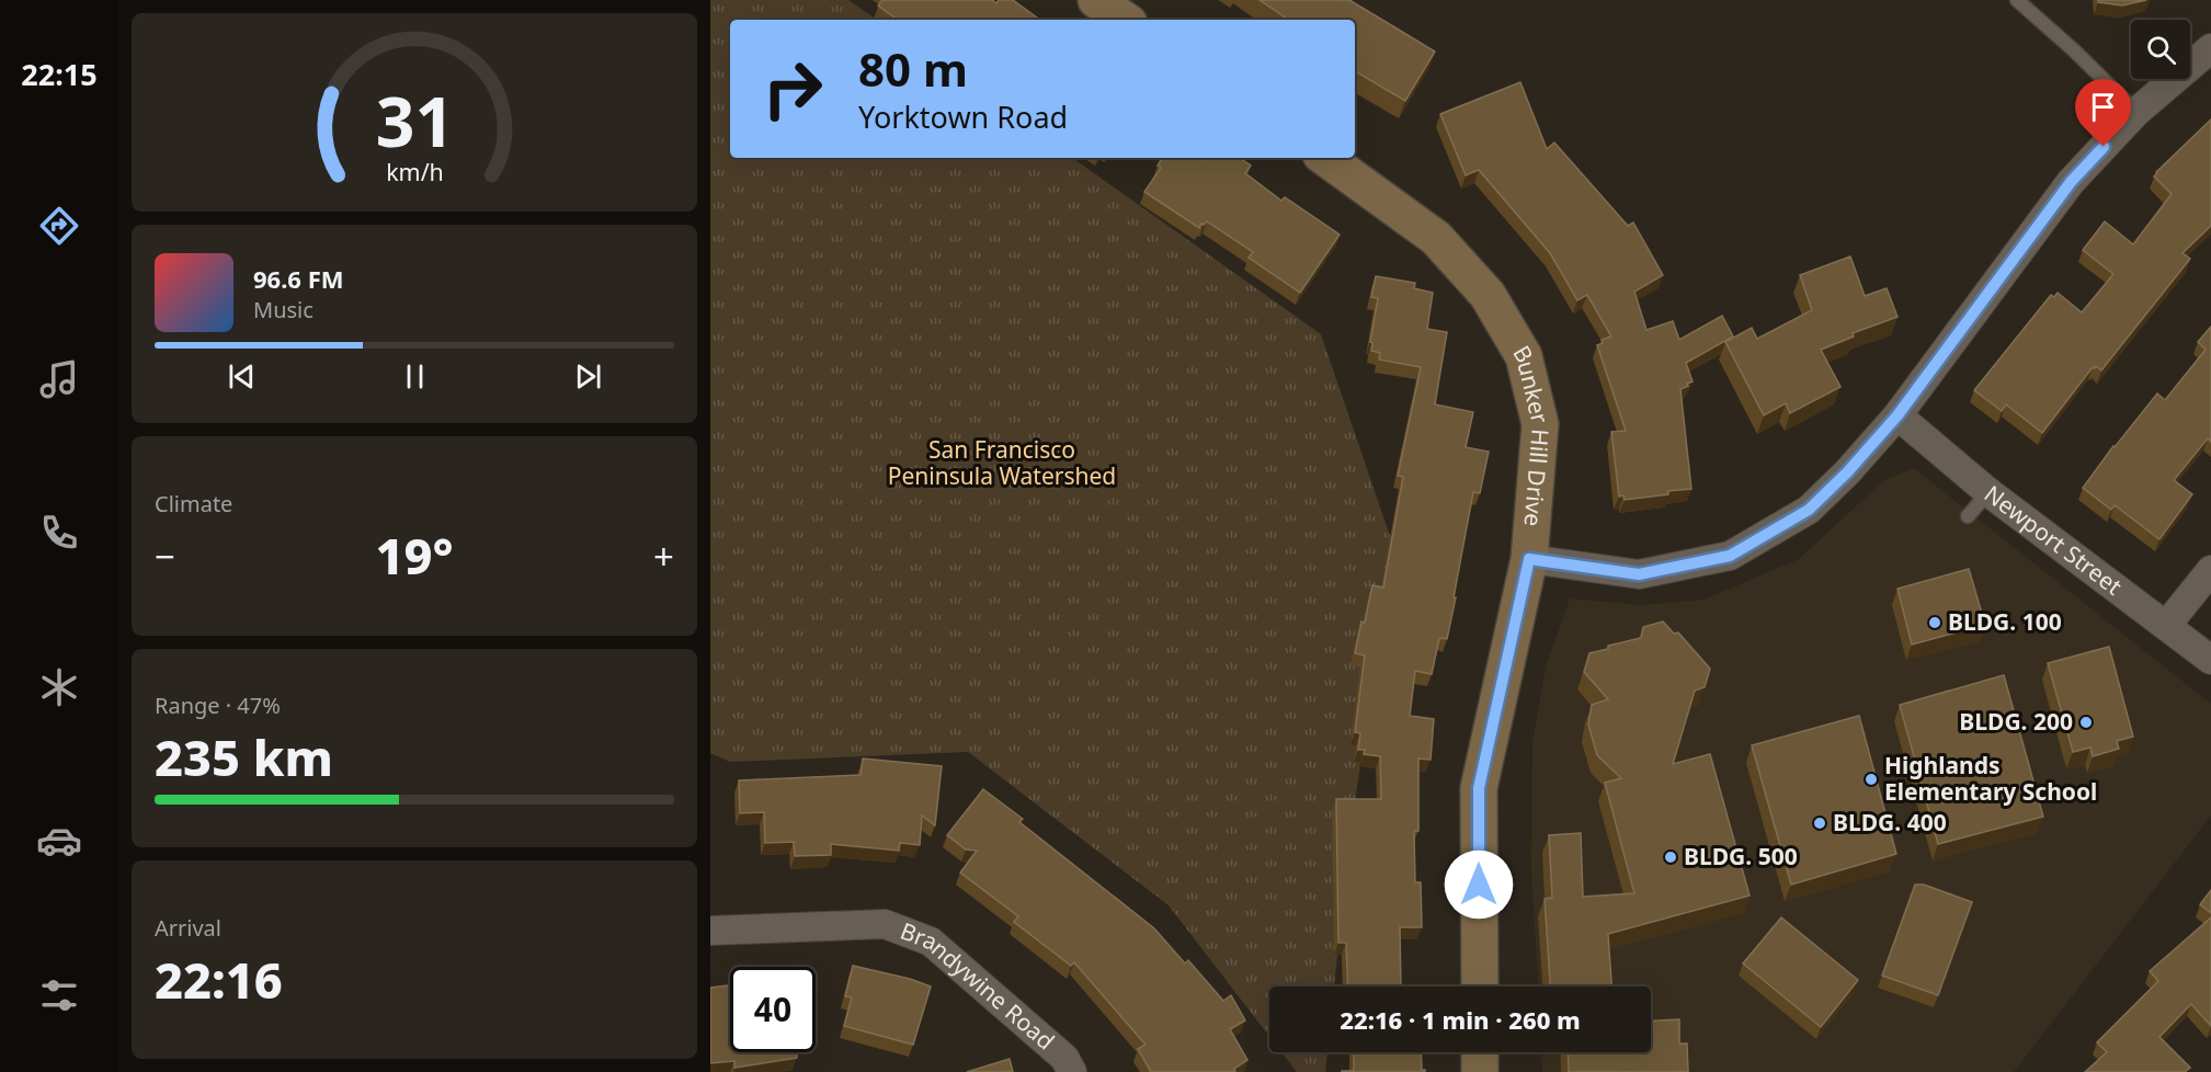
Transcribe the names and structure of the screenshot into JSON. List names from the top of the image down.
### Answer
{
  "streets": {
    "street": ["Bunker Hill Drive", "Newport Street", "Brandywine Road"]
  },
  "parks": ["San Francisco Peninsula Watershed"],
  "places": [
    "BLDG. 100",
    "BLDG. 200",
    "Highlands Elementary School",
    "BLDG. 400",
    "BLDG. 500"
  ],
  "page": {
    "tabs": "22:15",
    "turn": ["80 m", "Yorktown Road"],
    "song": ["96.6 FM", "Music"],
    "tile": [
      "Climate",
      ["Range · 47%", "235 km"],
      ["Arrival", "22:16"]
    ],
    "heat": ["−", "19°", "+"],
    "limit": "40",
    "trip": "22:16 · 1 min · 260 m",
    "gauge": ["31", "km/h"]
  }
}
